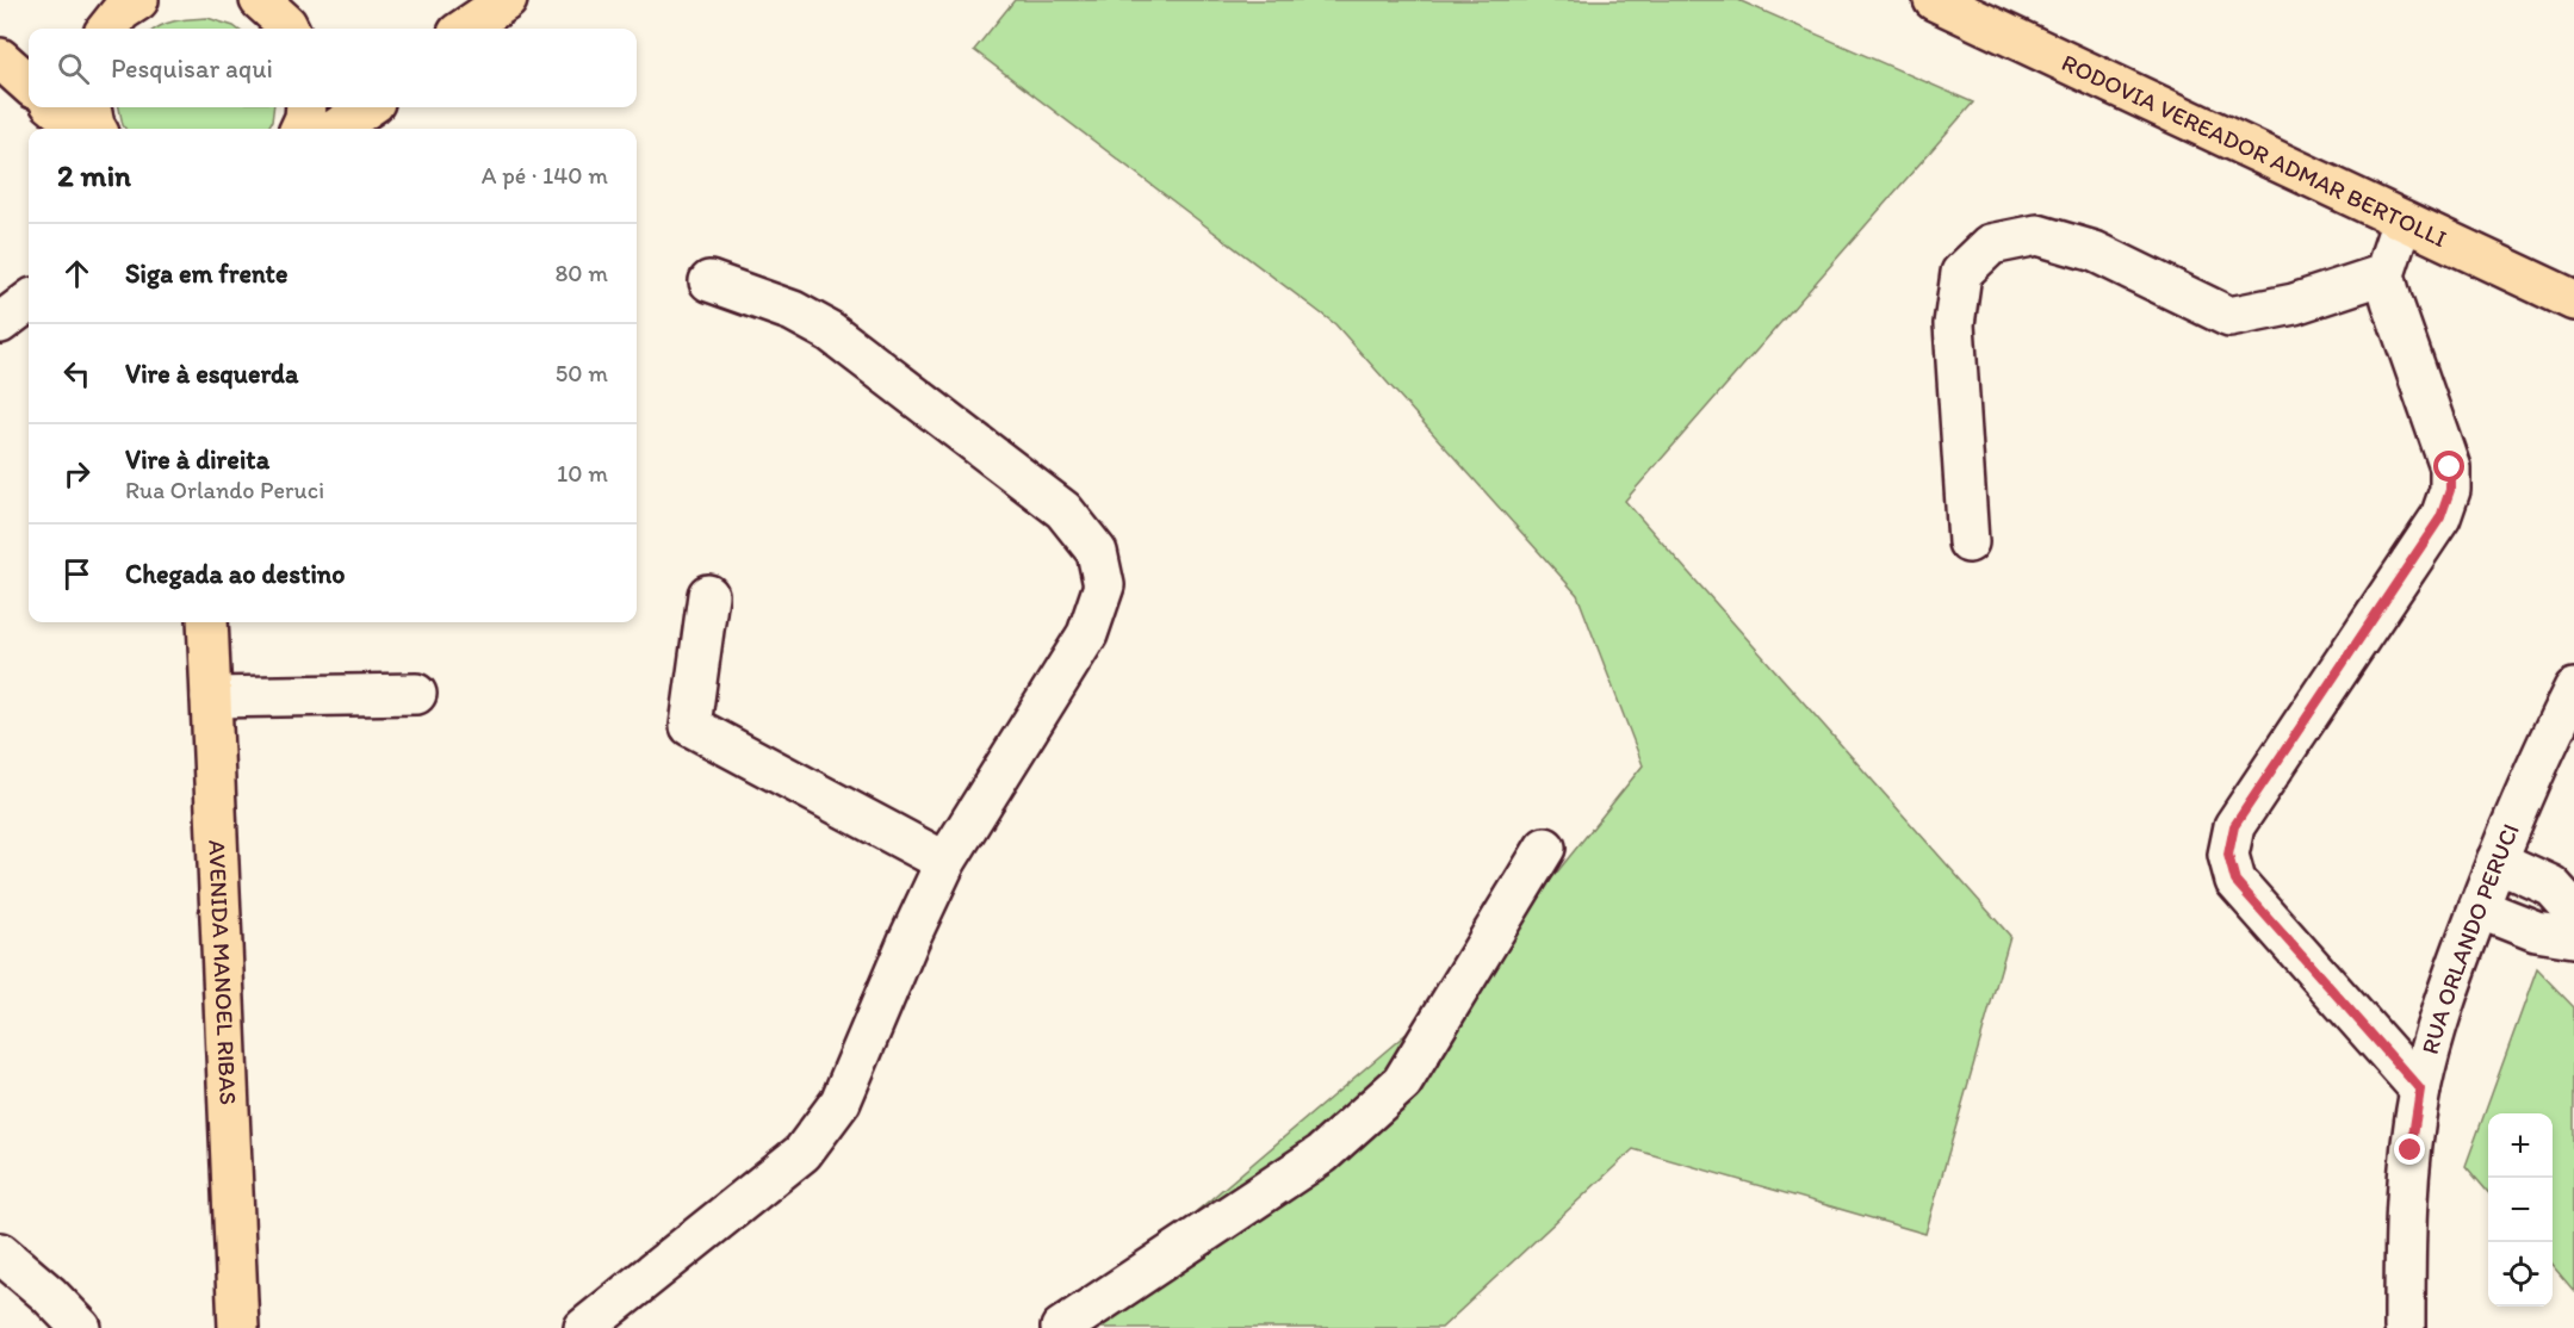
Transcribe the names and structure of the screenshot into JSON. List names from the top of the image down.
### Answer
{
  "streets": {
    "main road": ["RODOVIA VEREADOR ADMAR BERTOLLI", "AVENIDA MANOEL RIBAS"],
    "street": ["RUA ORLANDO PERUCI"]
  },
  "page": {
    "search": "Pesquisar aqui",
    "heading": ["2 min", "A pé · 140 m"],
    "list": [
      ["Siga em frente", "80 m"],
      ["Vire à esquerda", "50 m"],
      ["Vire à direita", "Rua Orlando Peruci", "10 m"],
      "Chegada ao destino"
    ],
    "map_buttons": ["+", "−"]
  }
}
